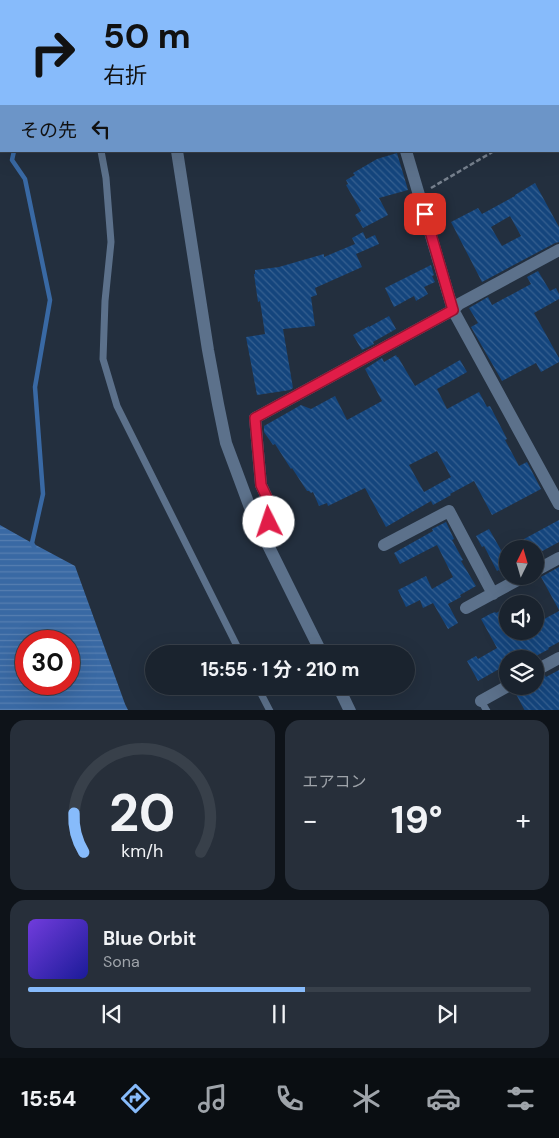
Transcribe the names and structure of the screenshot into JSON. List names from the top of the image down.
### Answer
{
  "north": "top",
  "page": {
    "turn": ["50 m", "右折"],
    "then": "その先",
    "limit": "30",
    "trip": "15:55 · 1 分 · 210 m",
    "tile": "エアコン",
    "heat": ["−", "19°", "+"],
    "song": ["Blue Orbit", "Sona"],
    "tabs": "15:54",
    "gauge": ["20", "km/h"]
  }
}
